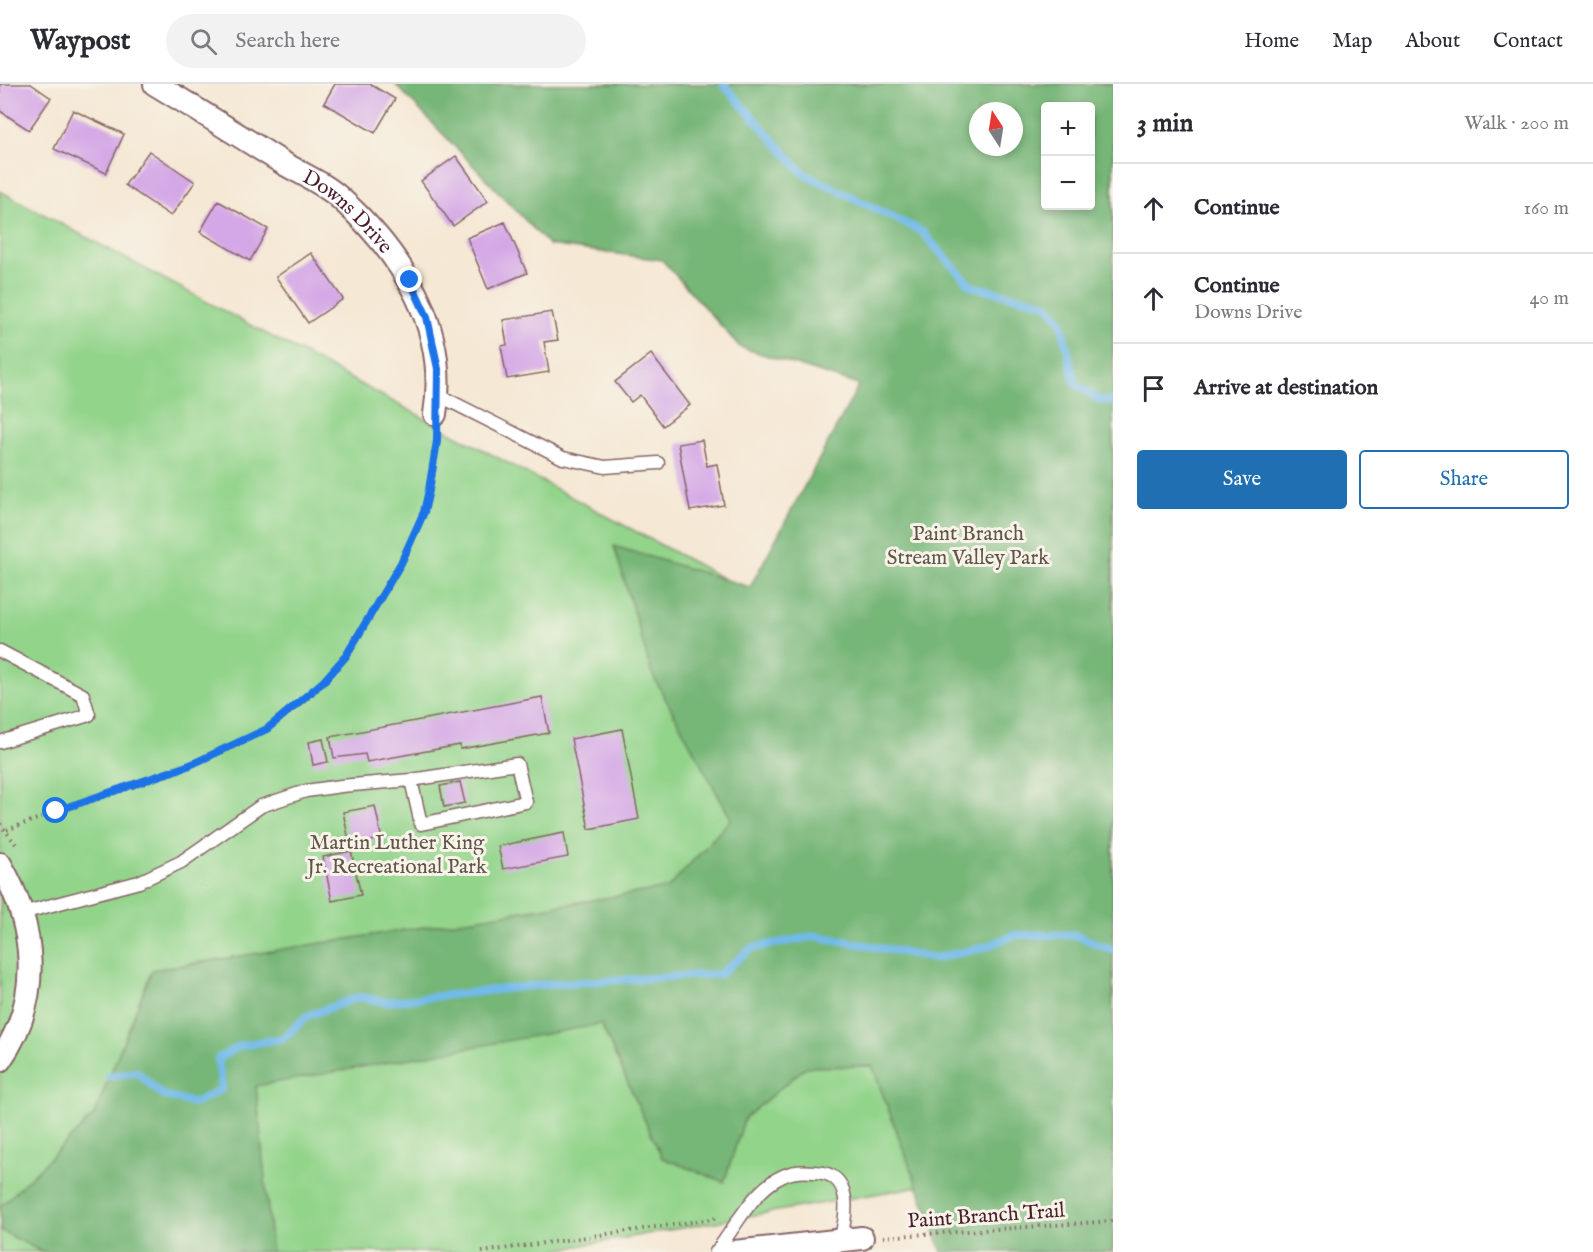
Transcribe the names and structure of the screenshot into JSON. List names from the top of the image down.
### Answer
{
  "streets": {
    "street": ["Downs Drive"],
    "path": ["Paint Branch Trail"]
  },
  "parks": ["Paint Branch Stream Valley Park", "Martin Luther King Jr. Recreational Park"],
  "north": "top",
  "page": {
    "header": "Waypost",
    "search": "Search here",
    "nav": [
      "Home",
      "Map",
      "About",
      "Contact"
    ],
    "heading": ["3 min", "Walk · 200 m"],
    "map_buttons": ["+", "−"],
    "list": [
      ["Continue", "160 m"],
      ["Continue", "Downs Drive", "40 m"],
      "Arrive at destination"
    ],
    "buttons": ["Save", "Share"]
  }
}
